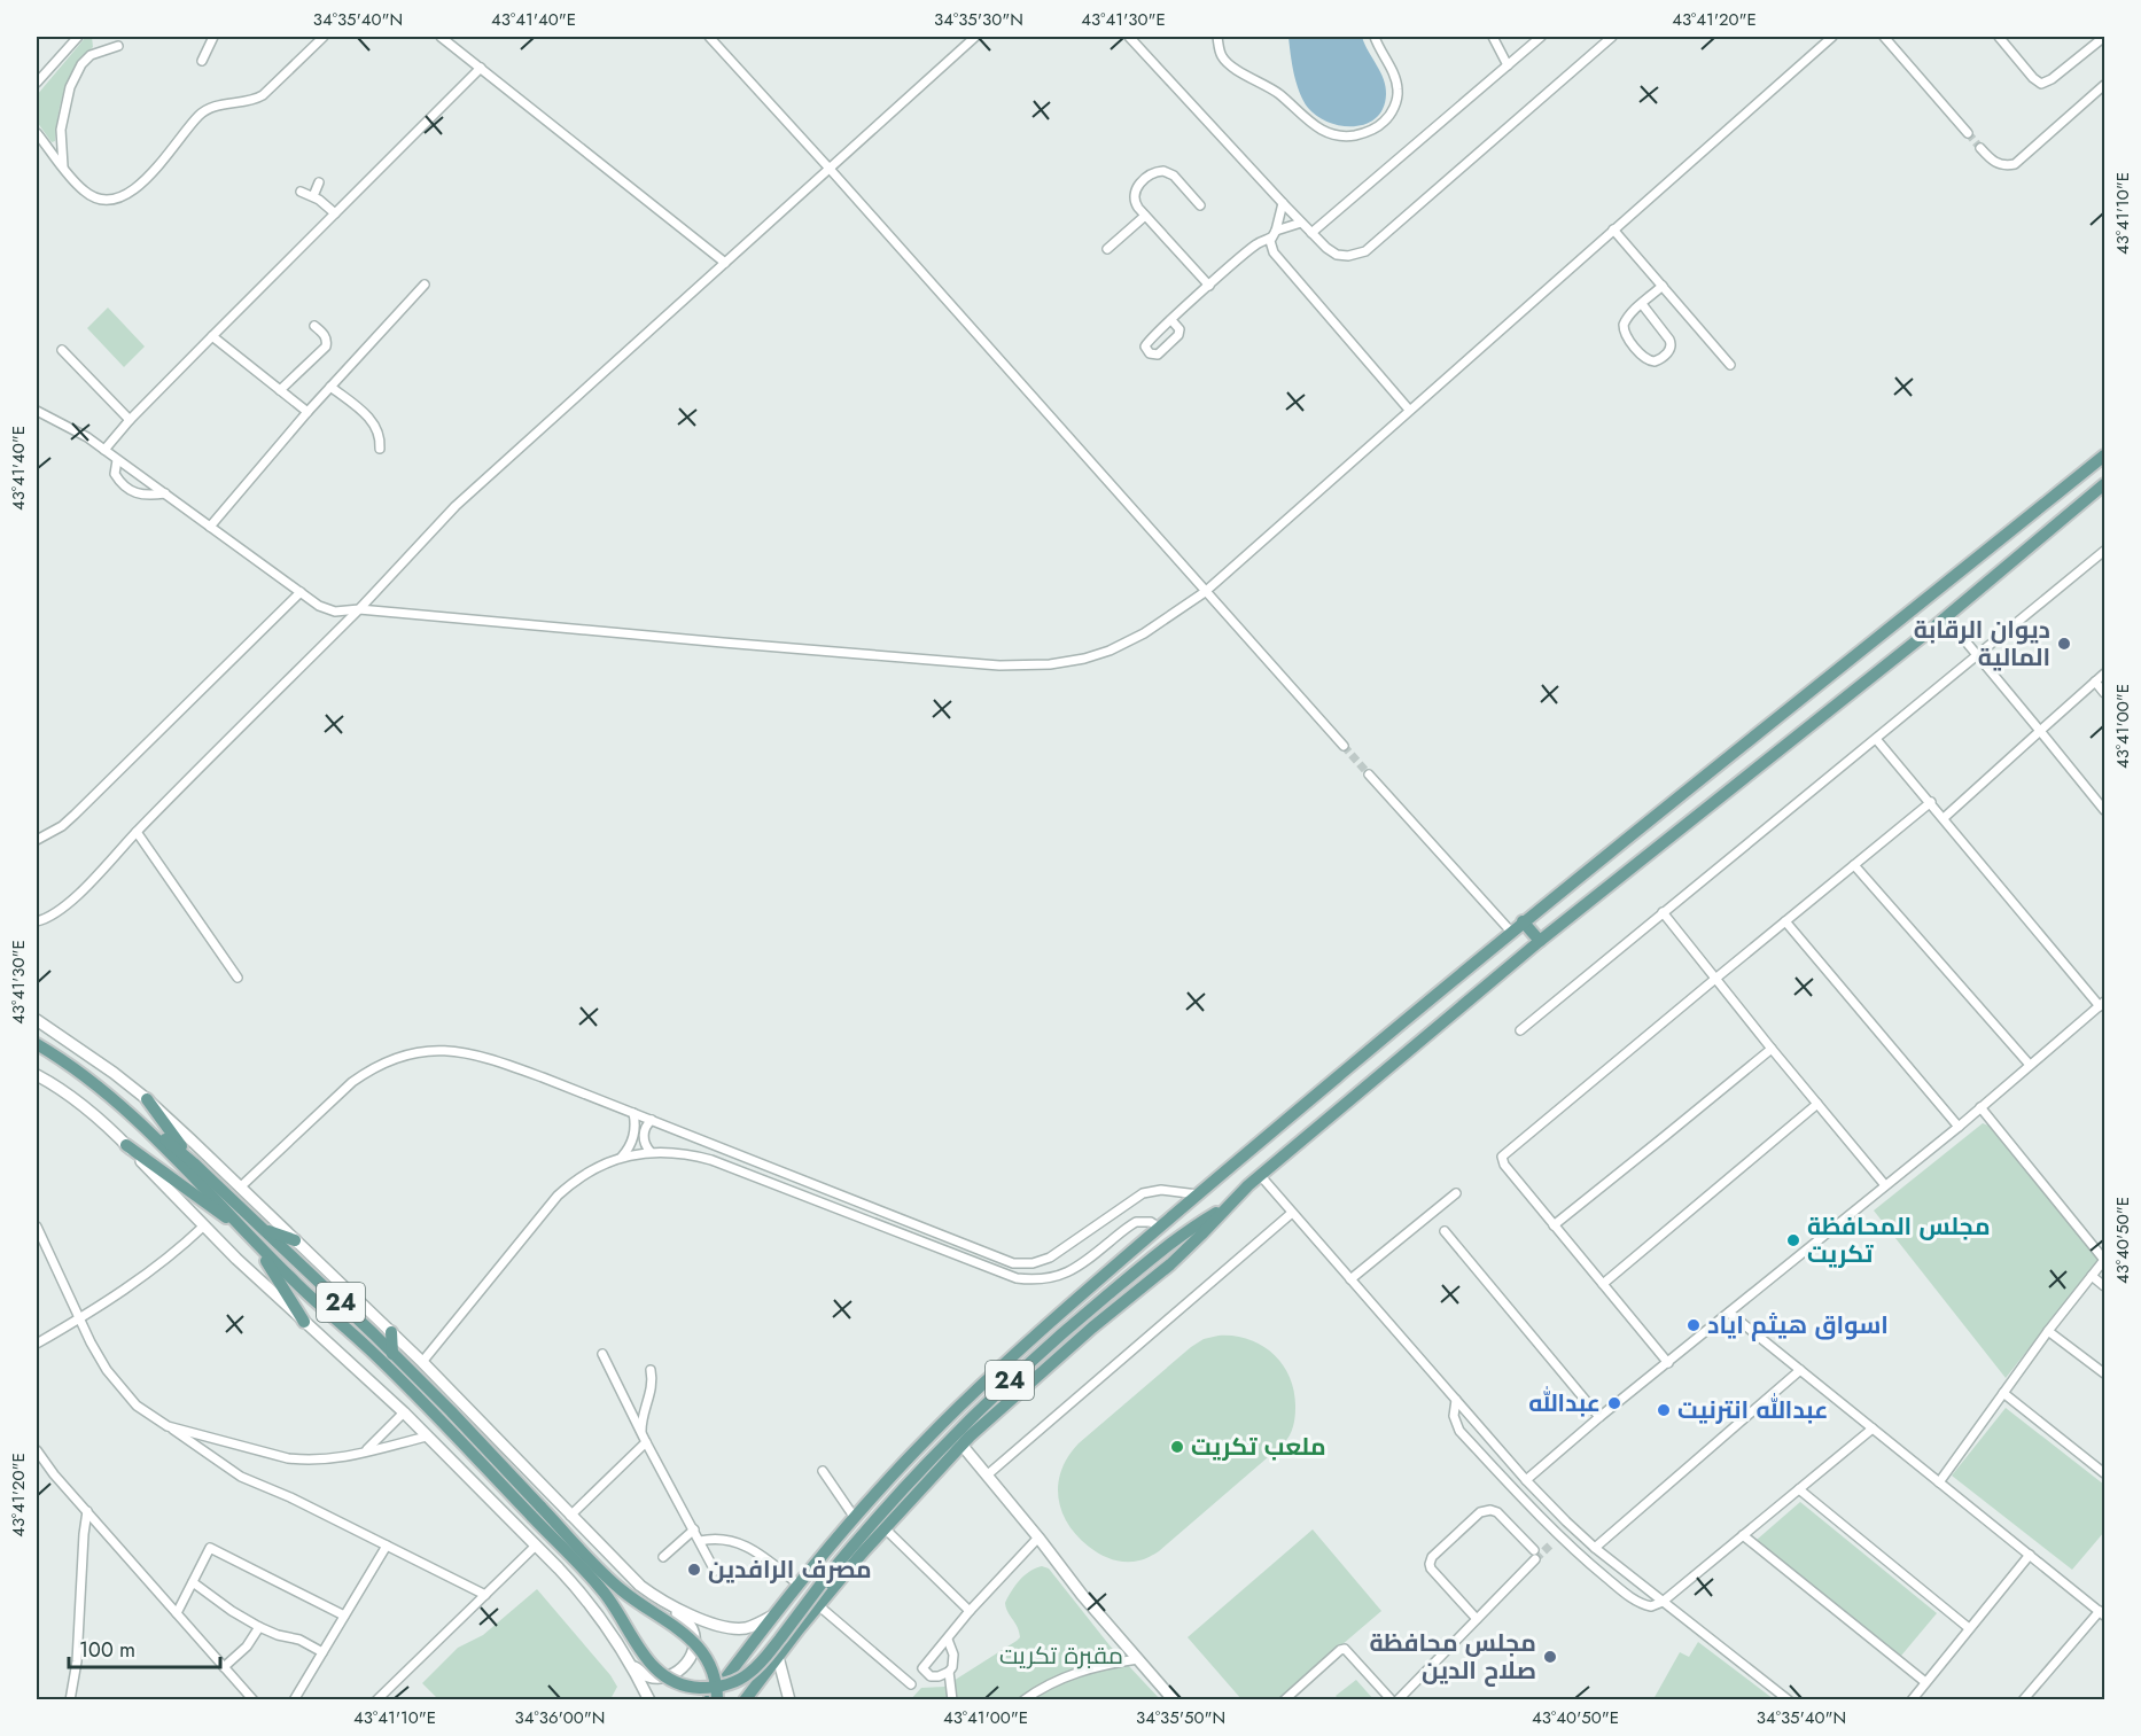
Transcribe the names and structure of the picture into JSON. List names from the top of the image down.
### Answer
{
  "streets": {
    "main road": ["24"]
  },
  "parks": ["مقبرة تكريت"],
  "places": [
    "ديوان الرقابة المالية",
    "مجلس المحافظة تكريت",
    "اسواق هيثم اياد",
    "عبدالله",
    "عبدالله انترنيت",
    "ملعب تكريت",
    "مصرف الرافدين",
    "مجلس محافظة صلاح الدين"
  ],
  "scale_bar": "100 m",
  "coordinates": [
    "34°35'40\"N",
    "43°41'40\"E",
    "34°35'30\"N",
    "43°41'30\"E",
    "43°41'20\"E",
    "43°41'10\"E",
    "43°41'00\"E",
    "43°40'50\"E",
    "34°36'00\"N",
    "34°35'50\"N"
  ]
}
